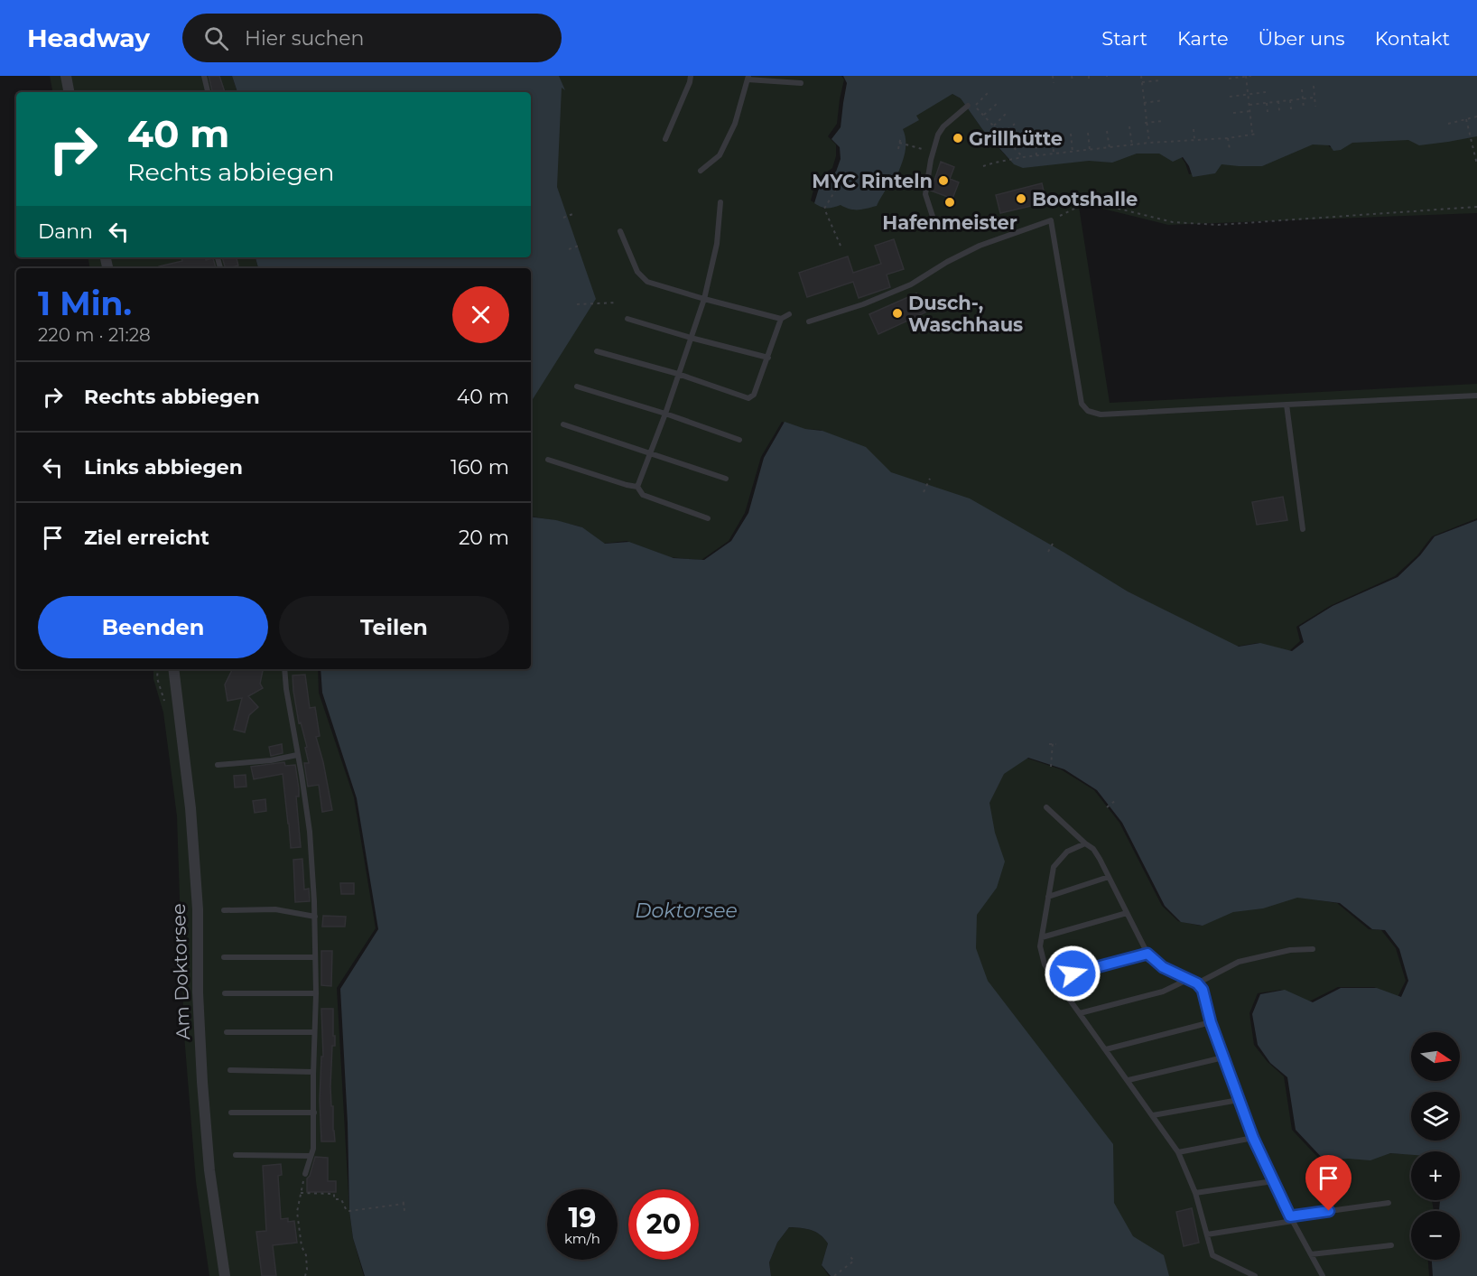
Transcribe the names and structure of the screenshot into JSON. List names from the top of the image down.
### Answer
{
  "streets": {
    "street": ["Am Doktorsee"]
  },
  "water": ["Doktorsee"],
  "places": [
    "Grillhütte",
    "MYC Rinteln",
    "Bootshalle",
    "Hafenmeister",
    "Dusch-, Waschhaus"
  ],
  "north": "right",
  "page": {
    "header": "Headway",
    "search": "Hier suchen",
    "nav": [
      "Start",
      "Karte",
      "Über uns",
      "Kontakt"
    ],
    "turn": ["40 m", "Rechts abbiegen"],
    "then": "Dann",
    "heading": ["1 Min.", "220 m · 21:28"],
    "list": [
      {
        "name": "Rechts abbiegen",
        "value": "40 m"
      },
      {
        "name": "Links abbiegen",
        "value": "160 m"
      },
      {
        "name": "Ziel erreicht",
        "value": "20 m"
      }
    ],
    "buttons": ["Beenden", "Teilen"],
    "map_buttons": ["+", "−"],
    "speed": "19 km/h",
    "limit": "20"
  }
}
